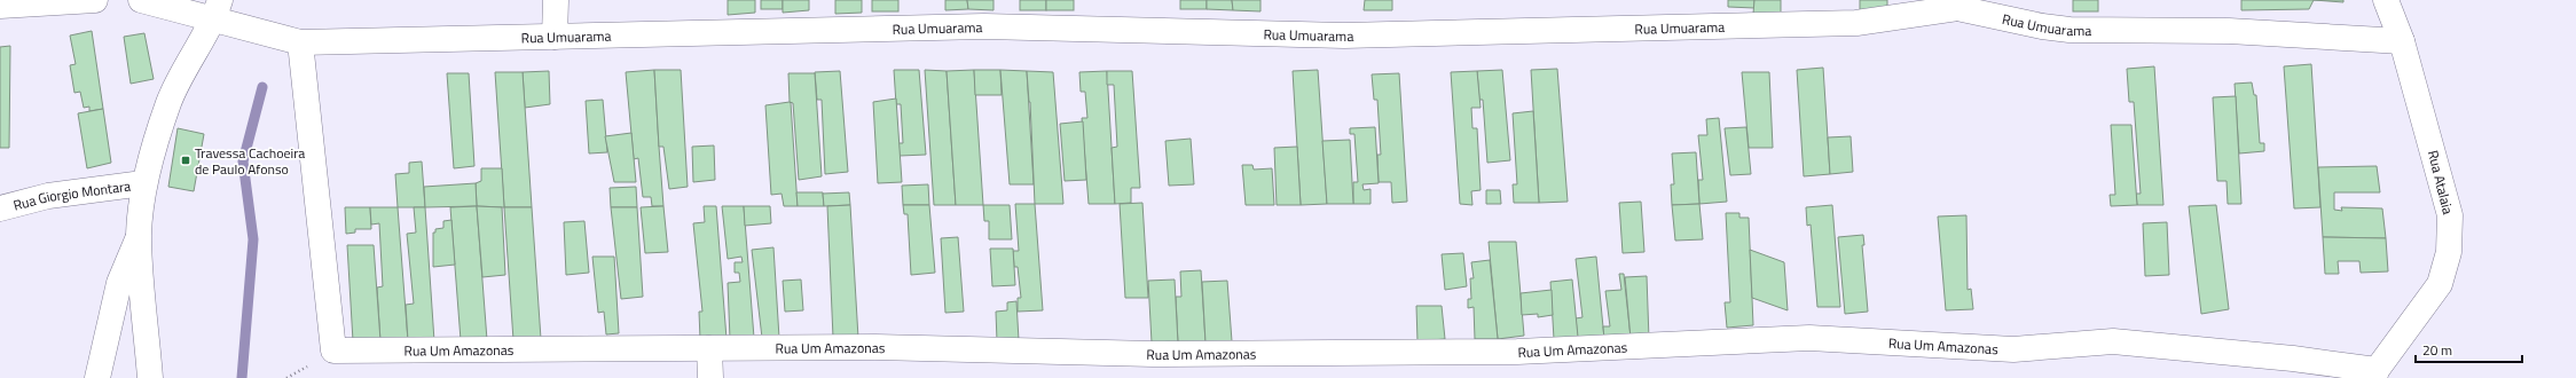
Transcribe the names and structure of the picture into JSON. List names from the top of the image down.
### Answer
{
  "streets": {
    "street": [
      "Rua Umuarama",
      "Rua Atalaia",
      "Rua Giorgio Montara",
      "Rua Um Amazonas"
    ]
  },
  "crossings": [
    ["Rua Umuarama", "Rua Atalaia"],
    ["Rua Umuarama", "Rua Um Amazonas"],
    ["Rua Atalaia", "Rua Um Amazonas"]
  ],
  "places": {
    "transit": ["Travessa Cachoeira de Paulo Afonso"]
  },
  "scale_bar": "20 m"
}
